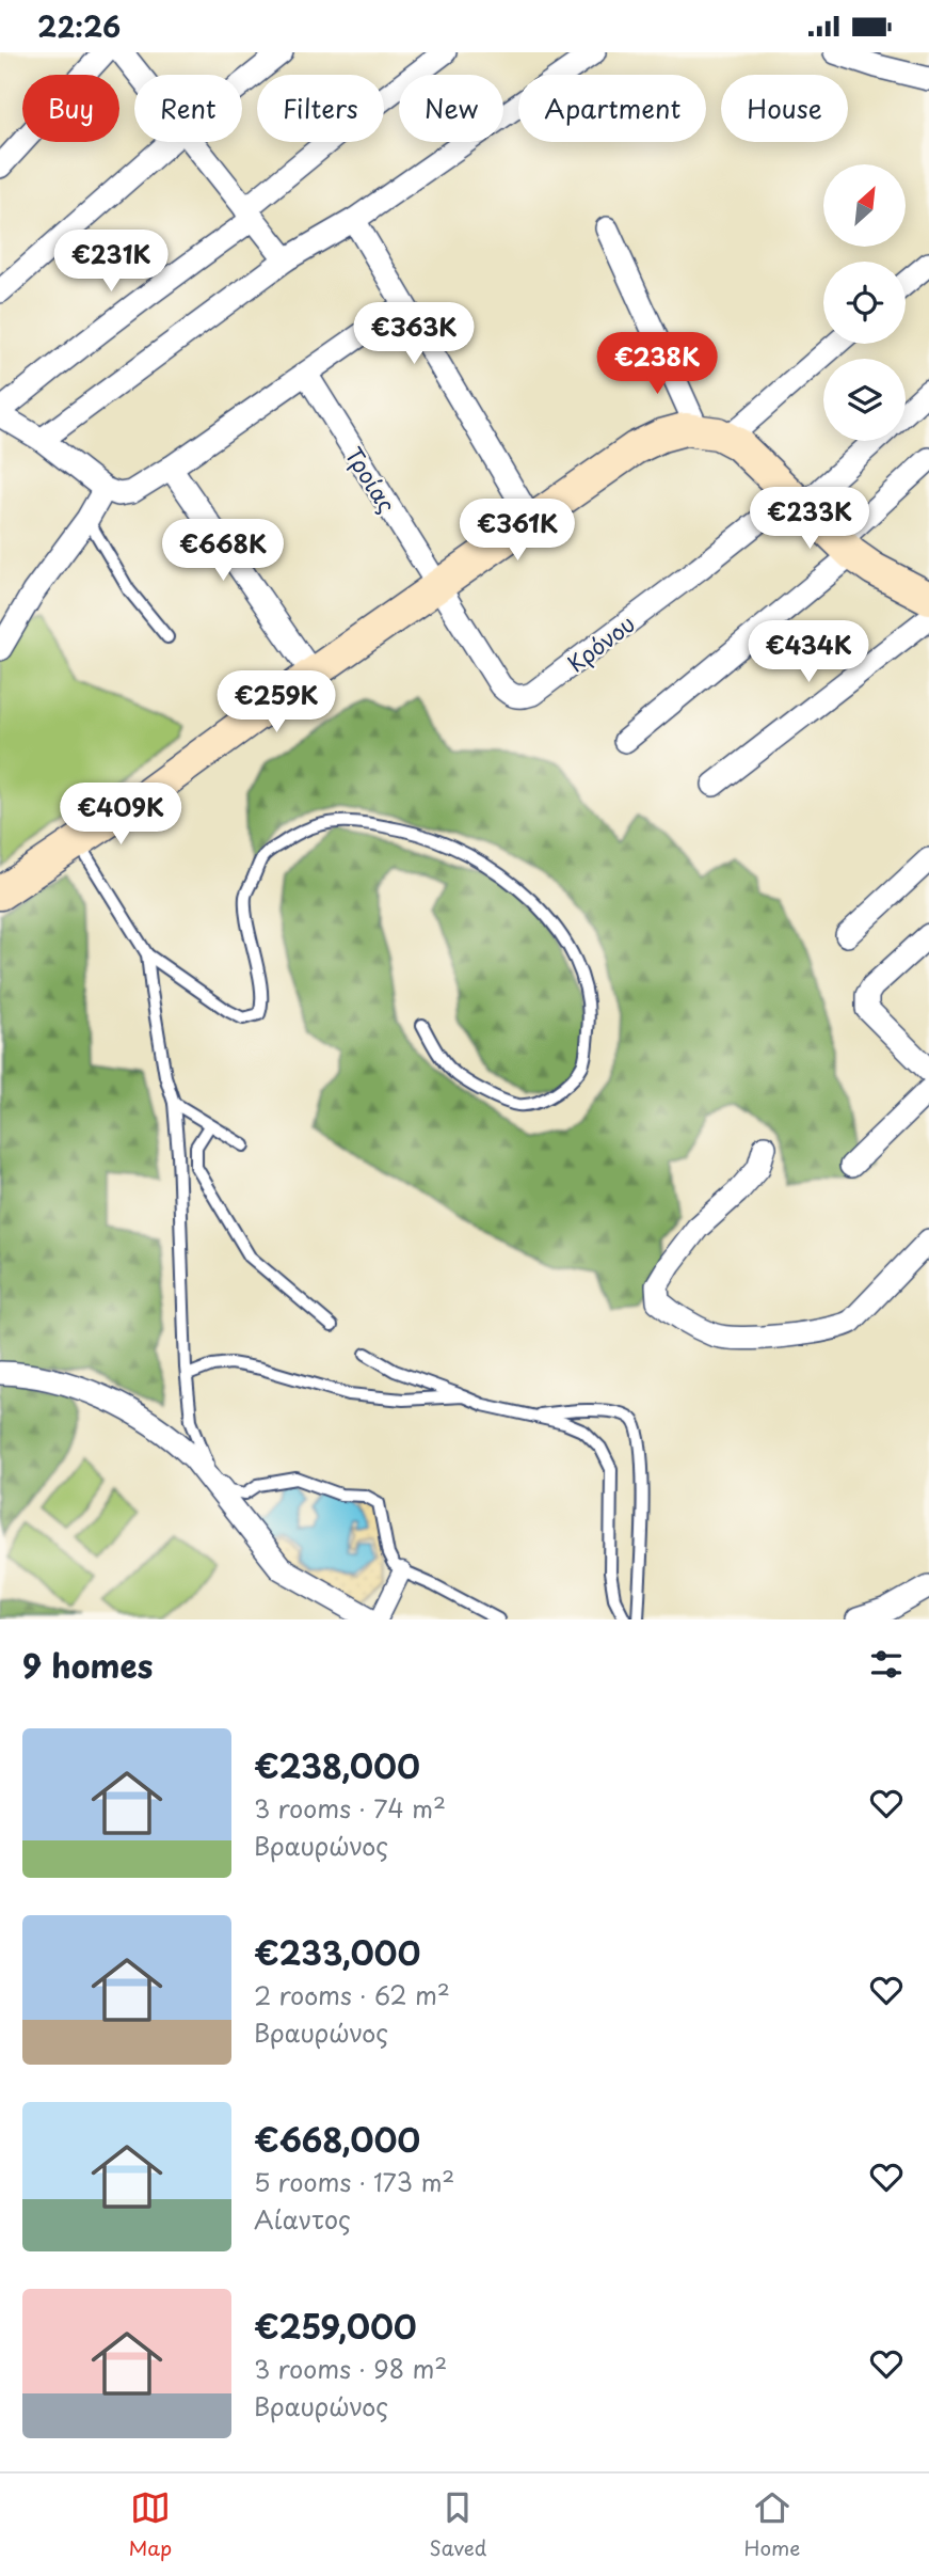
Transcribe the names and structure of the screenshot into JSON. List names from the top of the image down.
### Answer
{
  "streets": {
    "street": ["Τροίας", "Κρόνου"]
  },
  "crossings": [
    ["Τροίας", "Κρόνου"]
  ],
  "north": "top right",
  "page": {
    "status": "22:26",
    "chip": [
      "Buy",
      "Rent",
      "Filters",
      "New",
      "Apartment",
      "House"
    ],
    "price": [
      "€231K",
      "€363K",
      "€238K",
      "€233K",
      "€361K",
      "€668K",
      "€434K",
      "€259K",
      "€409K"
    ],
    "heading": "9 homes",
    "list": [
      {
        "name": "€238,000",
        "note": "3 rooms · 74 m² · Βραυρώνος"
      },
      {
        "name": "€233,000",
        "note": "2 rooms · 62 m² · Βραυρώνος"
      },
      {
        "name": "€668,000",
        "note": "5 rooms · 173 m² · Αίαντος"
      },
      {
        "name": "€259,000",
        "note": "3 rooms · 98 m² · Βραυρώνος"
      }
    ],
    "tabs": ["Map", "Saved", "Home"]
  }
}
